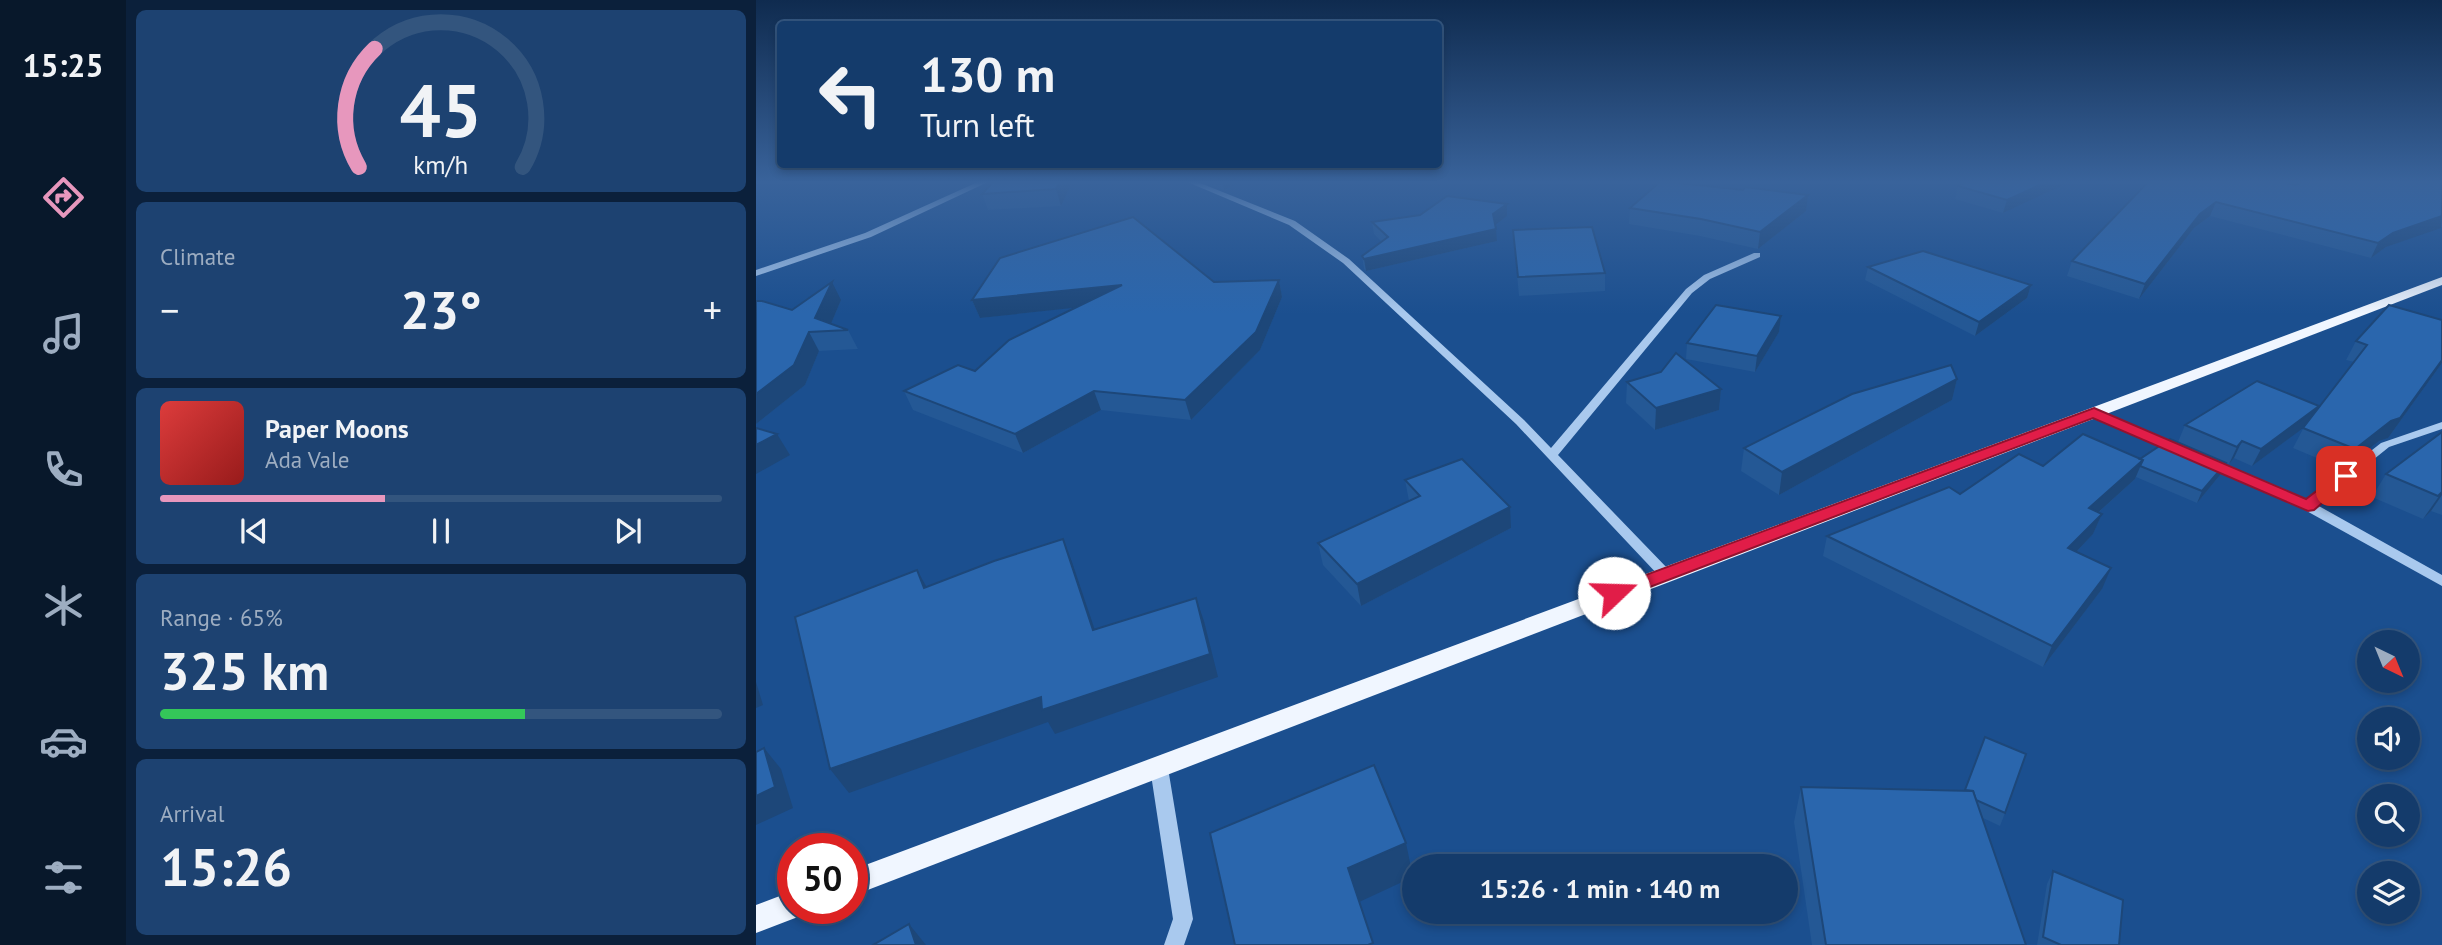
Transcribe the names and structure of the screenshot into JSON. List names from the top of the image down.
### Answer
{
  "north": "bottom right",
  "page": {
    "tabs": "15:25",
    "turn": ["130 m", "Turn left"],
    "tile": [
      "Climate",
      ["Range · 65%", "325 km"],
      ["Arrival", "15:26"]
    ],
    "heat": ["−", "23°", "+"],
    "song": ["Paper Moons", "Ada Vale"],
    "limit": "50",
    "trip": "15:26 · 1 min · 140 m",
    "gauge": ["45", "km/h"]
  }
}
